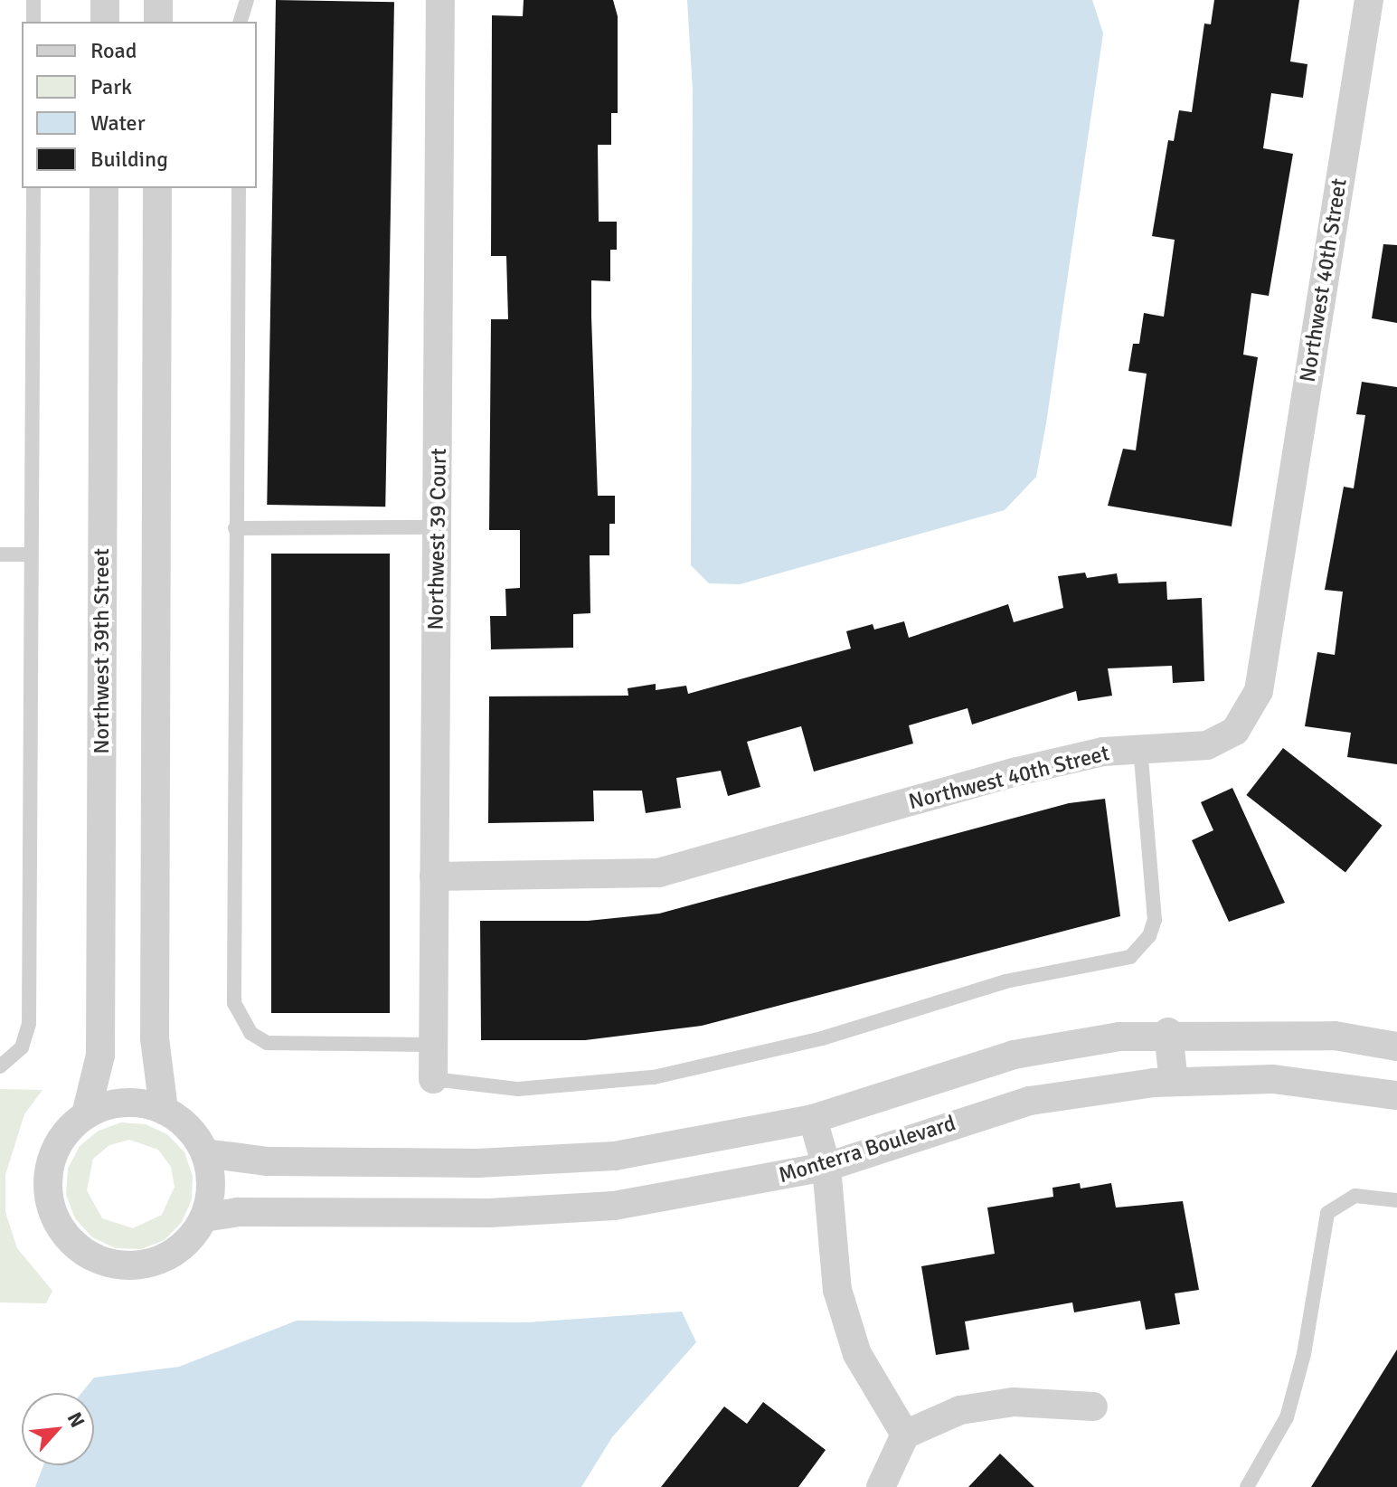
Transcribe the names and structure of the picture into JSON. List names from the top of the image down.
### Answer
{
  "streets": {
    "street": [
      "Northwest 40th Street",
      "Northwest 39 Court",
      "Northwest 39th Street",
      "Monterra Boulevard"
    ]
  },
  "crossings": [
    ["Northwest 40th Street", "Northwest 39 Court"],
    ["Northwest 39th Street", "Monterra Boulevard"]
  ],
  "legend": [
    "Road",
    "Park",
    "Water",
    "Building"
  ],
  "north": "top right"
}
